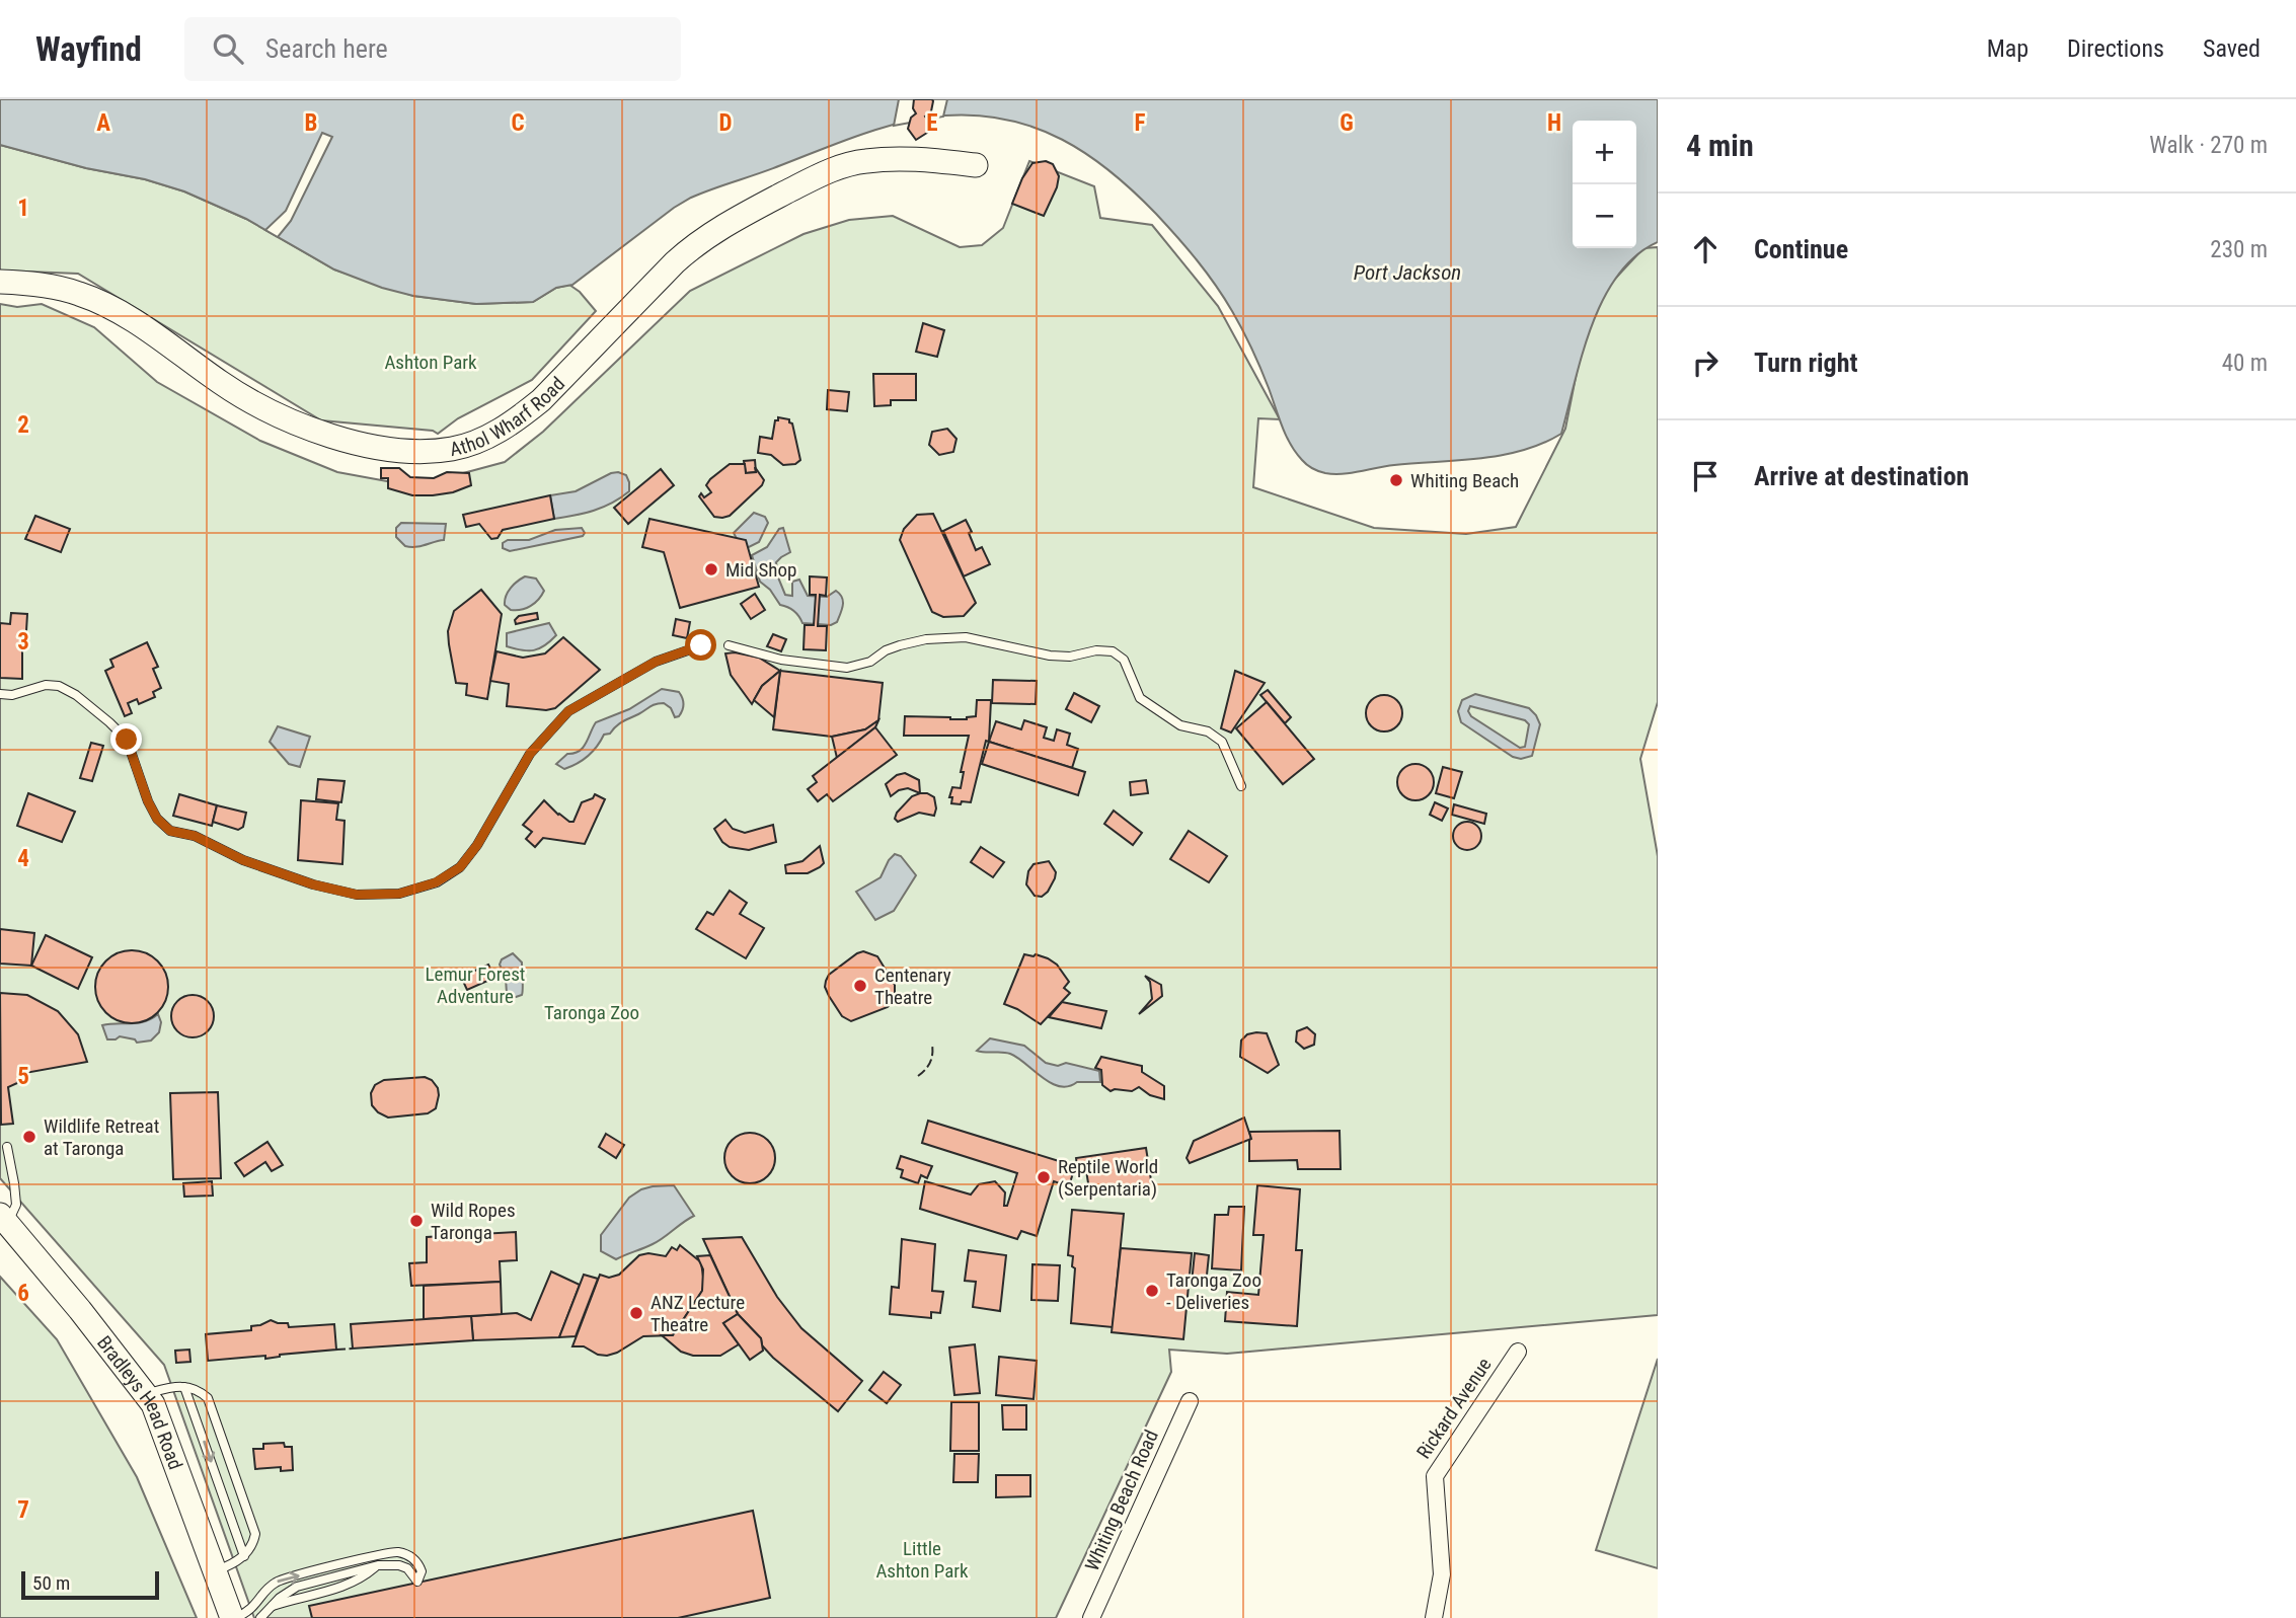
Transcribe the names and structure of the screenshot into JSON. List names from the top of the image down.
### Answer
{
  "streets": {
    "main road": ["Athol Wharf Road", "Bradleys Head Road"],
    "street": ["Rickard Avenue", "Whiting Beach Road"]
  },
  "water": ["Port Jackson"],
  "parks": [
    "Ashton Park",
    "Lemur Forest Adventure",
    "Taronga Zoo",
    "Little Ashton Park"
  ],
  "places": [
    "Whiting Beach",
    "Mid Shop",
    "Centenary Theatre",
    "Wildlife Retreat at Taronga",
    "Reptile World (Serpentaria)",
    "Wild Ropes Taronga",
    "Taronga Zoo - Deliveries",
    "ANZ Lecture Theatre"
  ],
  "scale_bar": "50 m",
  "page": {
    "header": "Wayfind",
    "search": "Search here",
    "nav": ["Map", "Directions", "Saved"],
    "heading": ["4 min", "Walk · 270 m"],
    "map_buttons": ["+", "−"],
    "list": [
      ["Continue", "230 m"],
      ["Turn right", "40 m"],
      "Arrive at destination"
    ],
    "scale": "50 m"
  },
  "grid": {
    "columns": [
      "A",
      "B",
      "C",
      "D",
      "E",
      "F",
      "G",
      "H"
    ],
    "rows": [
      "1",
      "2",
      "3",
      "4",
      "5",
      "6",
      "7"
    ]
  }
}
